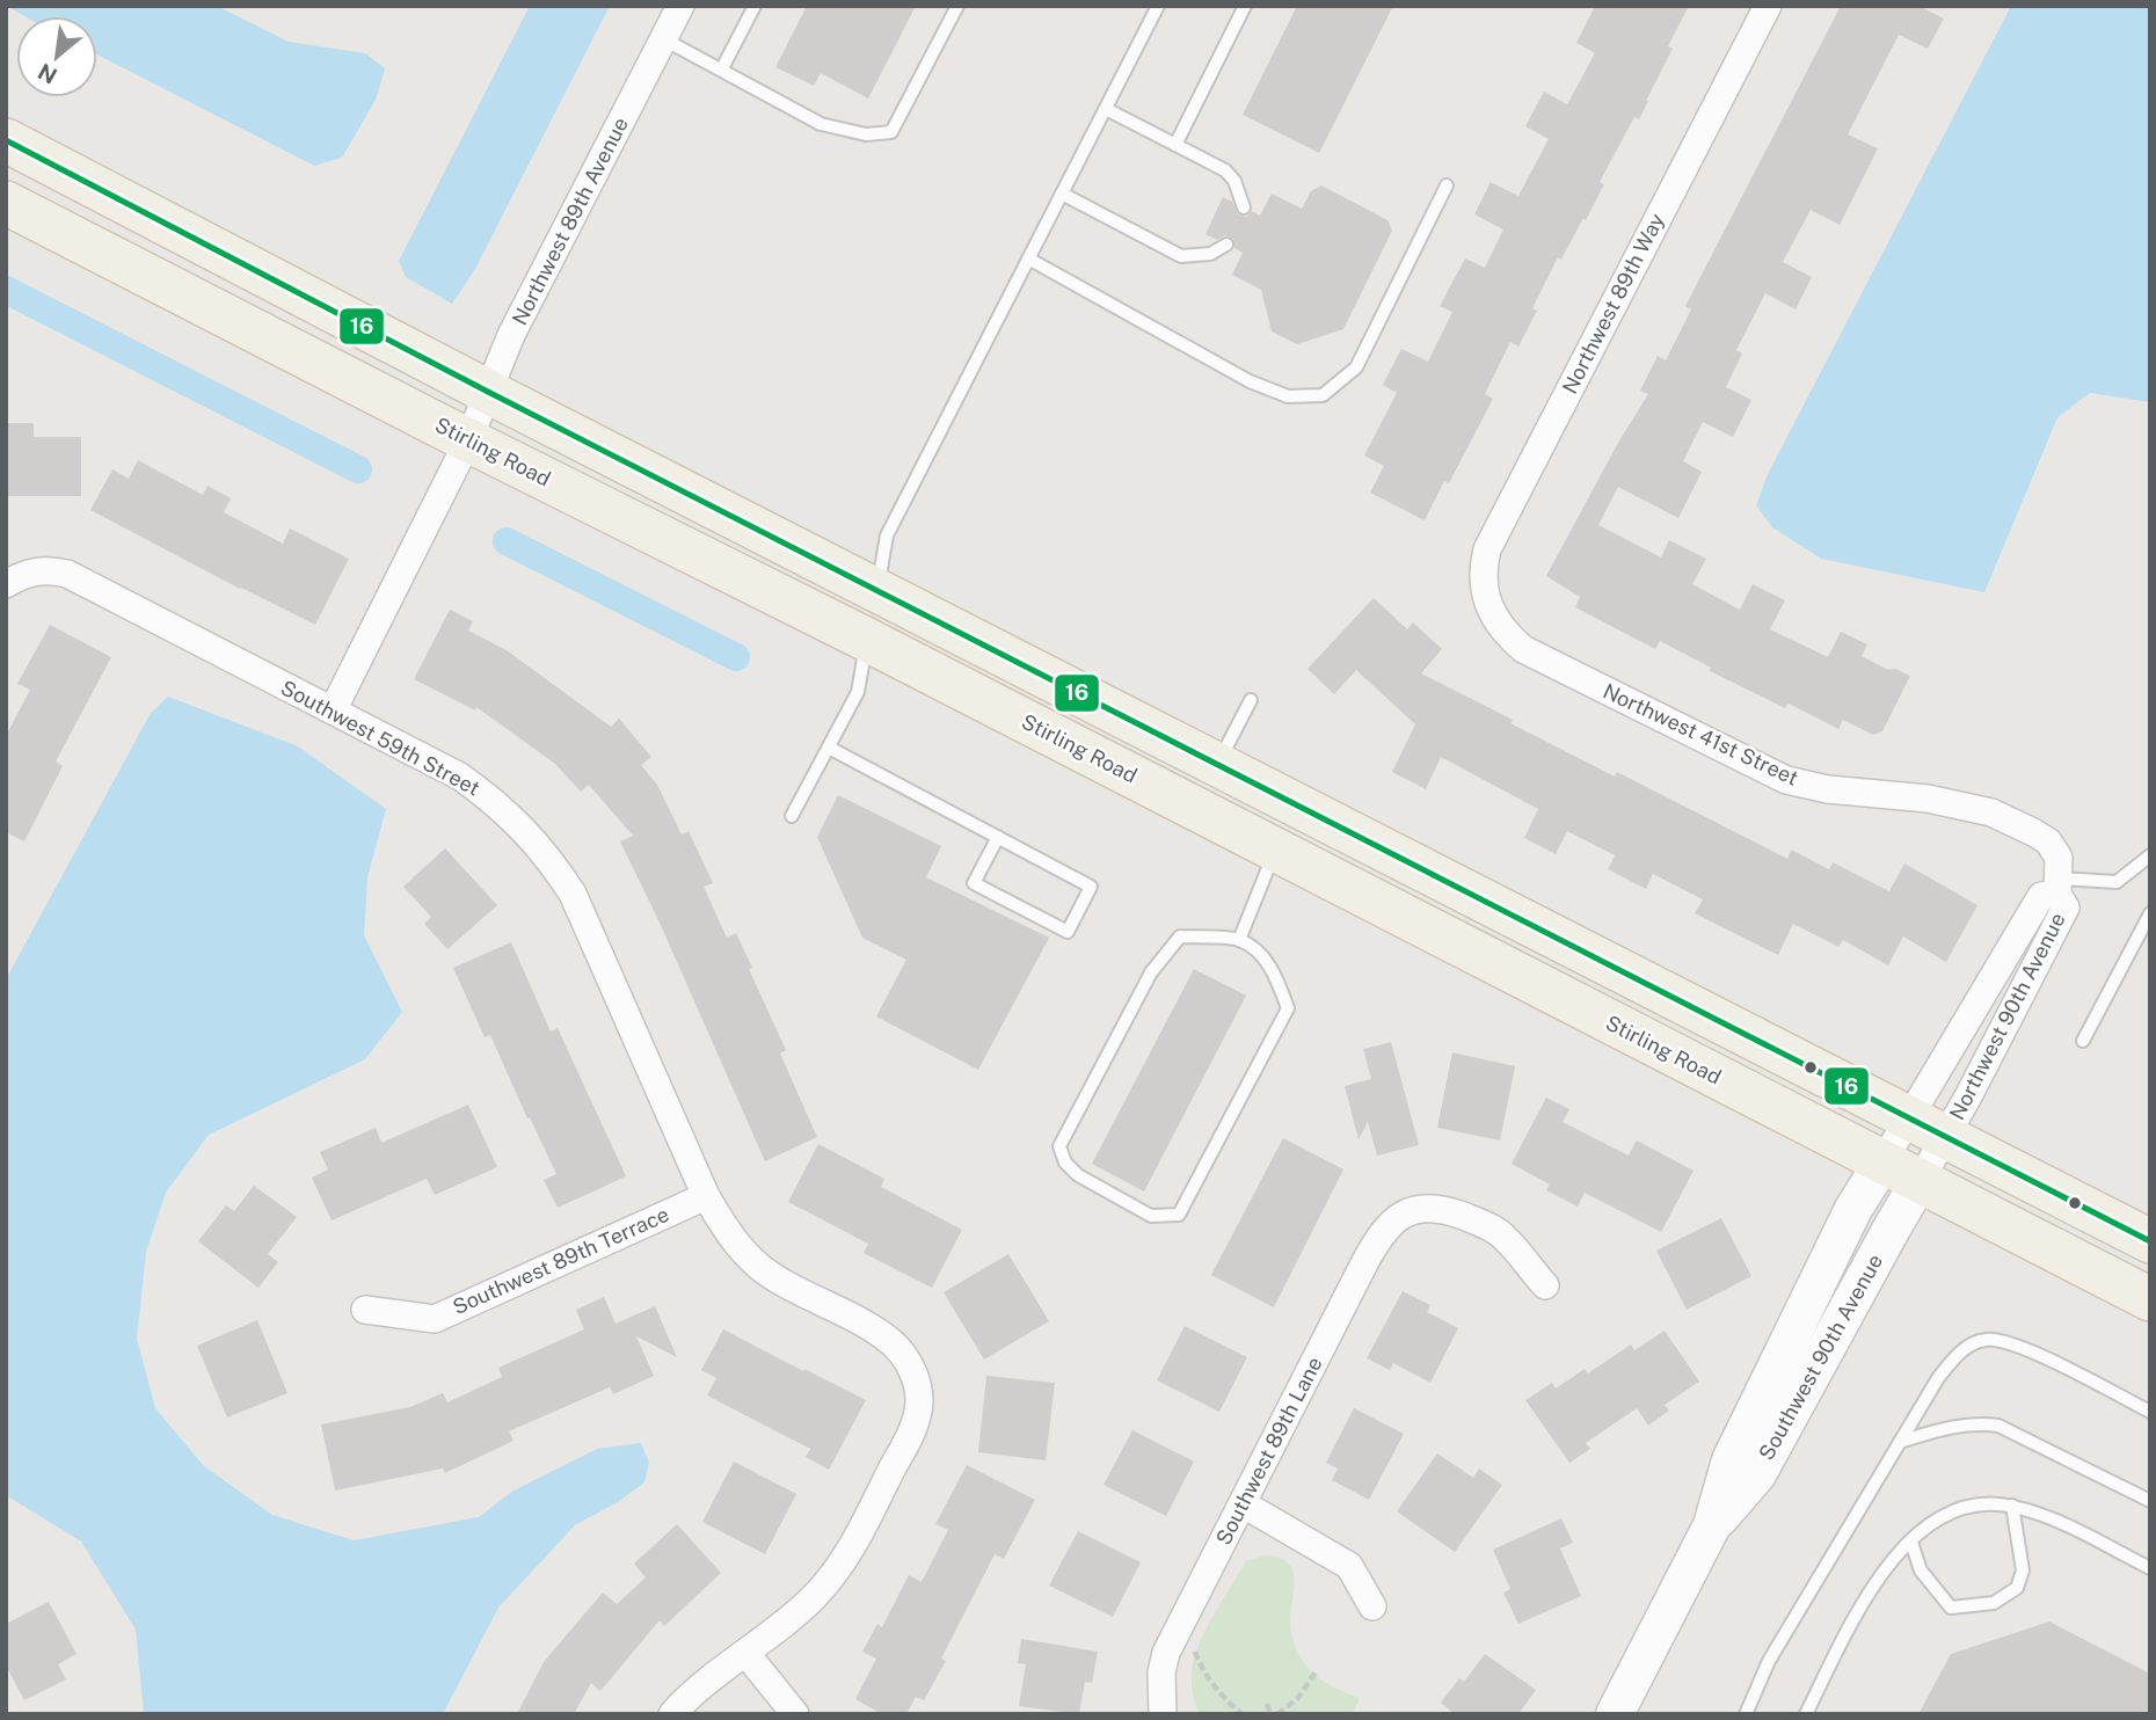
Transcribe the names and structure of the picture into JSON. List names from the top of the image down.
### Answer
{
  "streets": {
    "main road": ["Stirling Road"],
    "street": [
      "Northwest 89th Avenue",
      "Northwest 89th Way",
      "Northwest 41st Street",
      "Southwest 59th Street",
      "Northwest 90th Avenue",
      "Southwest 89th Terrace",
      "Southwest 90th Avenue",
      "Southwest 89th Lane"
    ]
  },
  "crossings": [
    ["Northwest 89th Avenue", "Stirling Road"],
    ["Northwest 89th Avenue", "Southwest 59th Street"],
    ["Northwest 89th Way", "Northwest 41st Street"],
    ["Stirling Road", "Northwest 90th Avenue"],
    ["Stirling Road", "Southwest 90th Avenue"],
    ["Northwest 41st Street", "Northwest 90th Avenue"],
    ["Southwest 59th Street", "Southwest 89th Terrace"],
    ["Northwest 90th Avenue", "Southwest 90th Avenue"]
  ],
  "lines": ["transit line 16"],
  "north": "bottom left"
}
